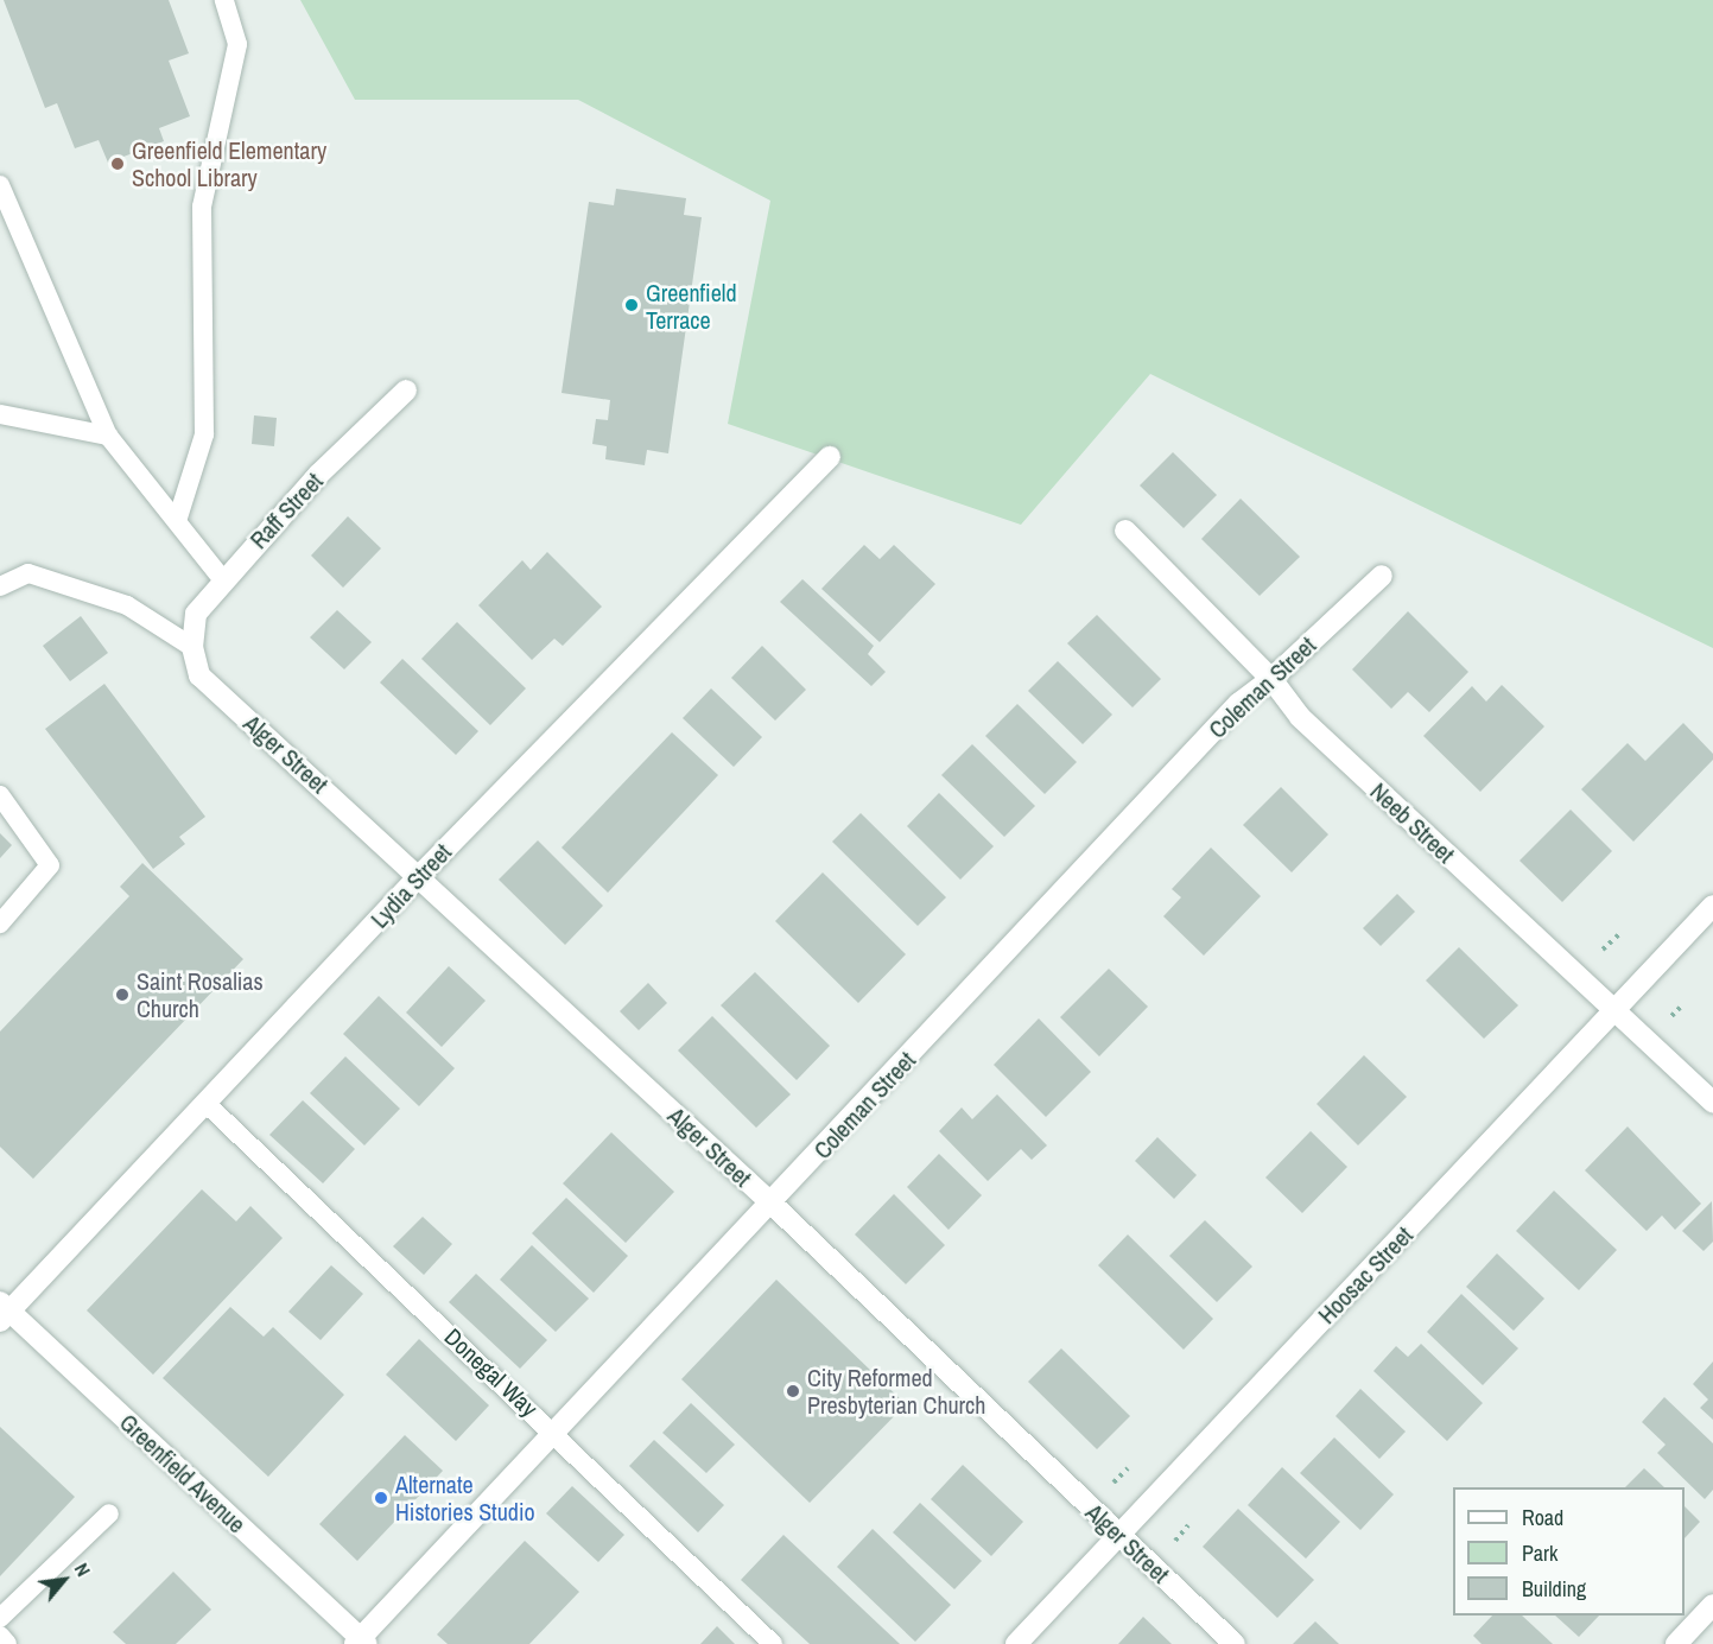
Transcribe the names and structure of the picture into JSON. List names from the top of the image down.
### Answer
{
  "streets": {
    "street": [
      "Raff Street",
      "Coleman Street",
      "Alger Street",
      "Neeb Street",
      "Lydia Street",
      "Hoosac Street",
      "Greenfield Avenue"
    ],
    "lane": ["Donegal Way"]
  },
  "crossings": [
    ["Raff Street", "Alger Street"],
    ["Coleman Street", "Alger Street"],
    ["Coleman Street", "Neeb Street"],
    ["Coleman Street", "Donegal Way"],
    ["Coleman Street", "Greenfield Avenue"],
    ["Alger Street", "Lydia Street"],
    ["Alger Street", "Hoosac Street"],
    ["Neeb Street", "Hoosac Street"],
    ["Lydia Street", "Donegal Way"],
    ["Lydia Street", "Greenfield Avenue"]
  ],
  "places": [
    "Greenfield Elementary School Library",
    "Greenfield Terrace",
    "Saint Rosalias Church",
    "City Reformed Presbyterian Church",
    "Alternate Histories Studio"
  ],
  "legend": ["Road", "Park", "Building"],
  "north": "top right"
}
